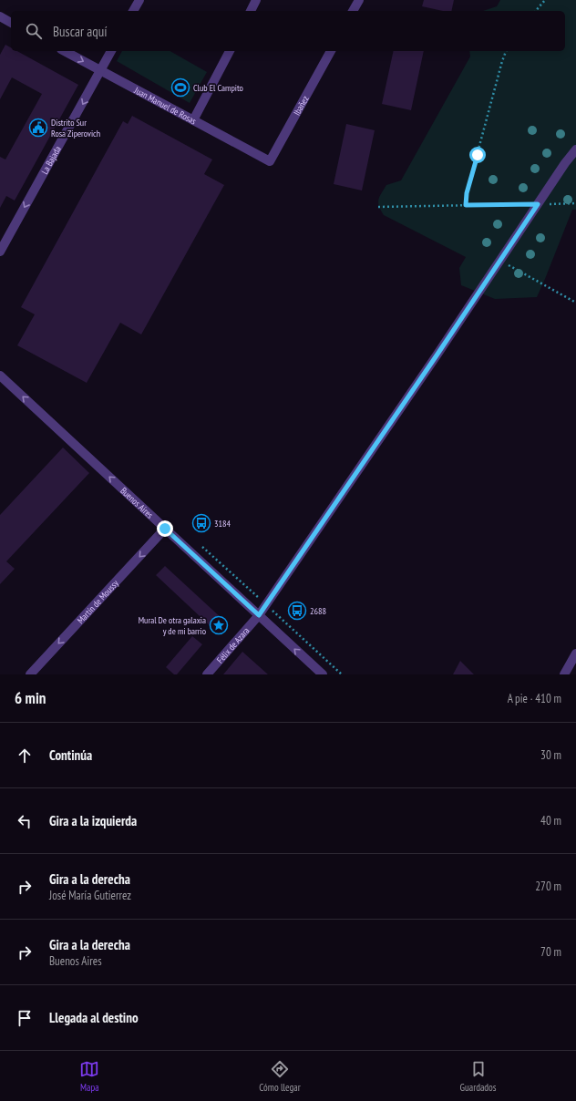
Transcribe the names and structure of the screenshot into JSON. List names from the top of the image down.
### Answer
{
  "streets": {
    "street": [
      "Juan Manuel de Rosas",
      "Ibañez",
      "La Bajada",
      "Buenos Aires",
      "Martín de Moussy",
      "Félix de Azara"
    ]
  },
  "crossings": [
    ["Juan Manuel de Rosas", "Ibañez"],
    ["Juan Manuel de Rosas", "La Bajada"],
    ["Buenos Aires", "Martín de Moussy"],
    ["Buenos Aires", "Félix de Azara"]
  ],
  "one_way": ["La Bajada", "Buenos Aires", "Martín de Moussy"],
  "places": {
    "sports": ["Club El Campito"],
    "public building": ["Distrito Sur Rosa Ziperovich"],
    "bus stop": ["3184", "2688"],
    "place": ["Mural De otra galaxia y de mi barrio"]
  },
  "page": {
    "search": "Buscar aquí",
    "heading": ["6 min", "A pie · 410 m"],
    "list": [
      ["Continúa", "30 m"],
      ["Gira a la izquierda", "40 m"],
      ["Gira a la derecha", "José María Gutierrez", "270 m"],
      ["Gira a la derecha", "Buenos Aires", "70 m"],
      "Llegada al destino"
    ],
    "nav": ["Mapa", "Cómo llegar", "Guardados"]
  }
}
